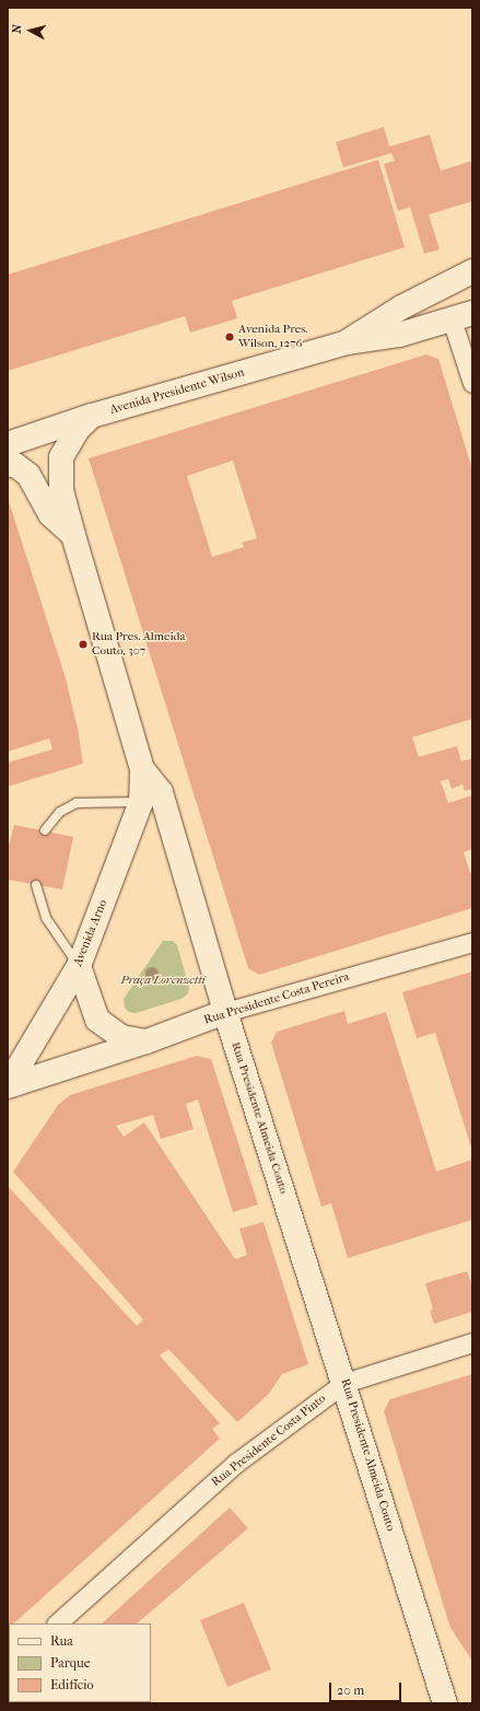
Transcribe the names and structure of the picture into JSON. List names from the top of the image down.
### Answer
{
  "streets": {
    "main road": [
      "Avenida Presidente Wilson",
      "Avenida Arno",
      "Rua Presidente Costa Pereira",
      "Rua Presidente Almeida Couto"
    ],
    "street": ["Rua Presidente Costa Pinto"]
  },
  "crossings": [
    ["Avenida Presidente Wilson", "Rua Presidente Almeida Couto"],
    ["Avenida Arno", "Rua Presidente Costa Pereira"],
    ["Avenida Arno", "Rua Presidente Almeida Couto"],
    ["Rua Presidente Costa Pereira", "Rua Presidente Almeida Couto"],
    ["Rua Presidente Almeida Couto", "Rua Presidente Costa Pinto"]
  ],
  "parks": ["Praça Lorenzetti"],
  "places": ["Avenida Pres. Wilson, 1276", "Rua Pres. Almeida Couto, 307"],
  "legend": ["Rua", "Parque", "Edifício"],
  "scale_bar": "20 m",
  "north": "left"
}
